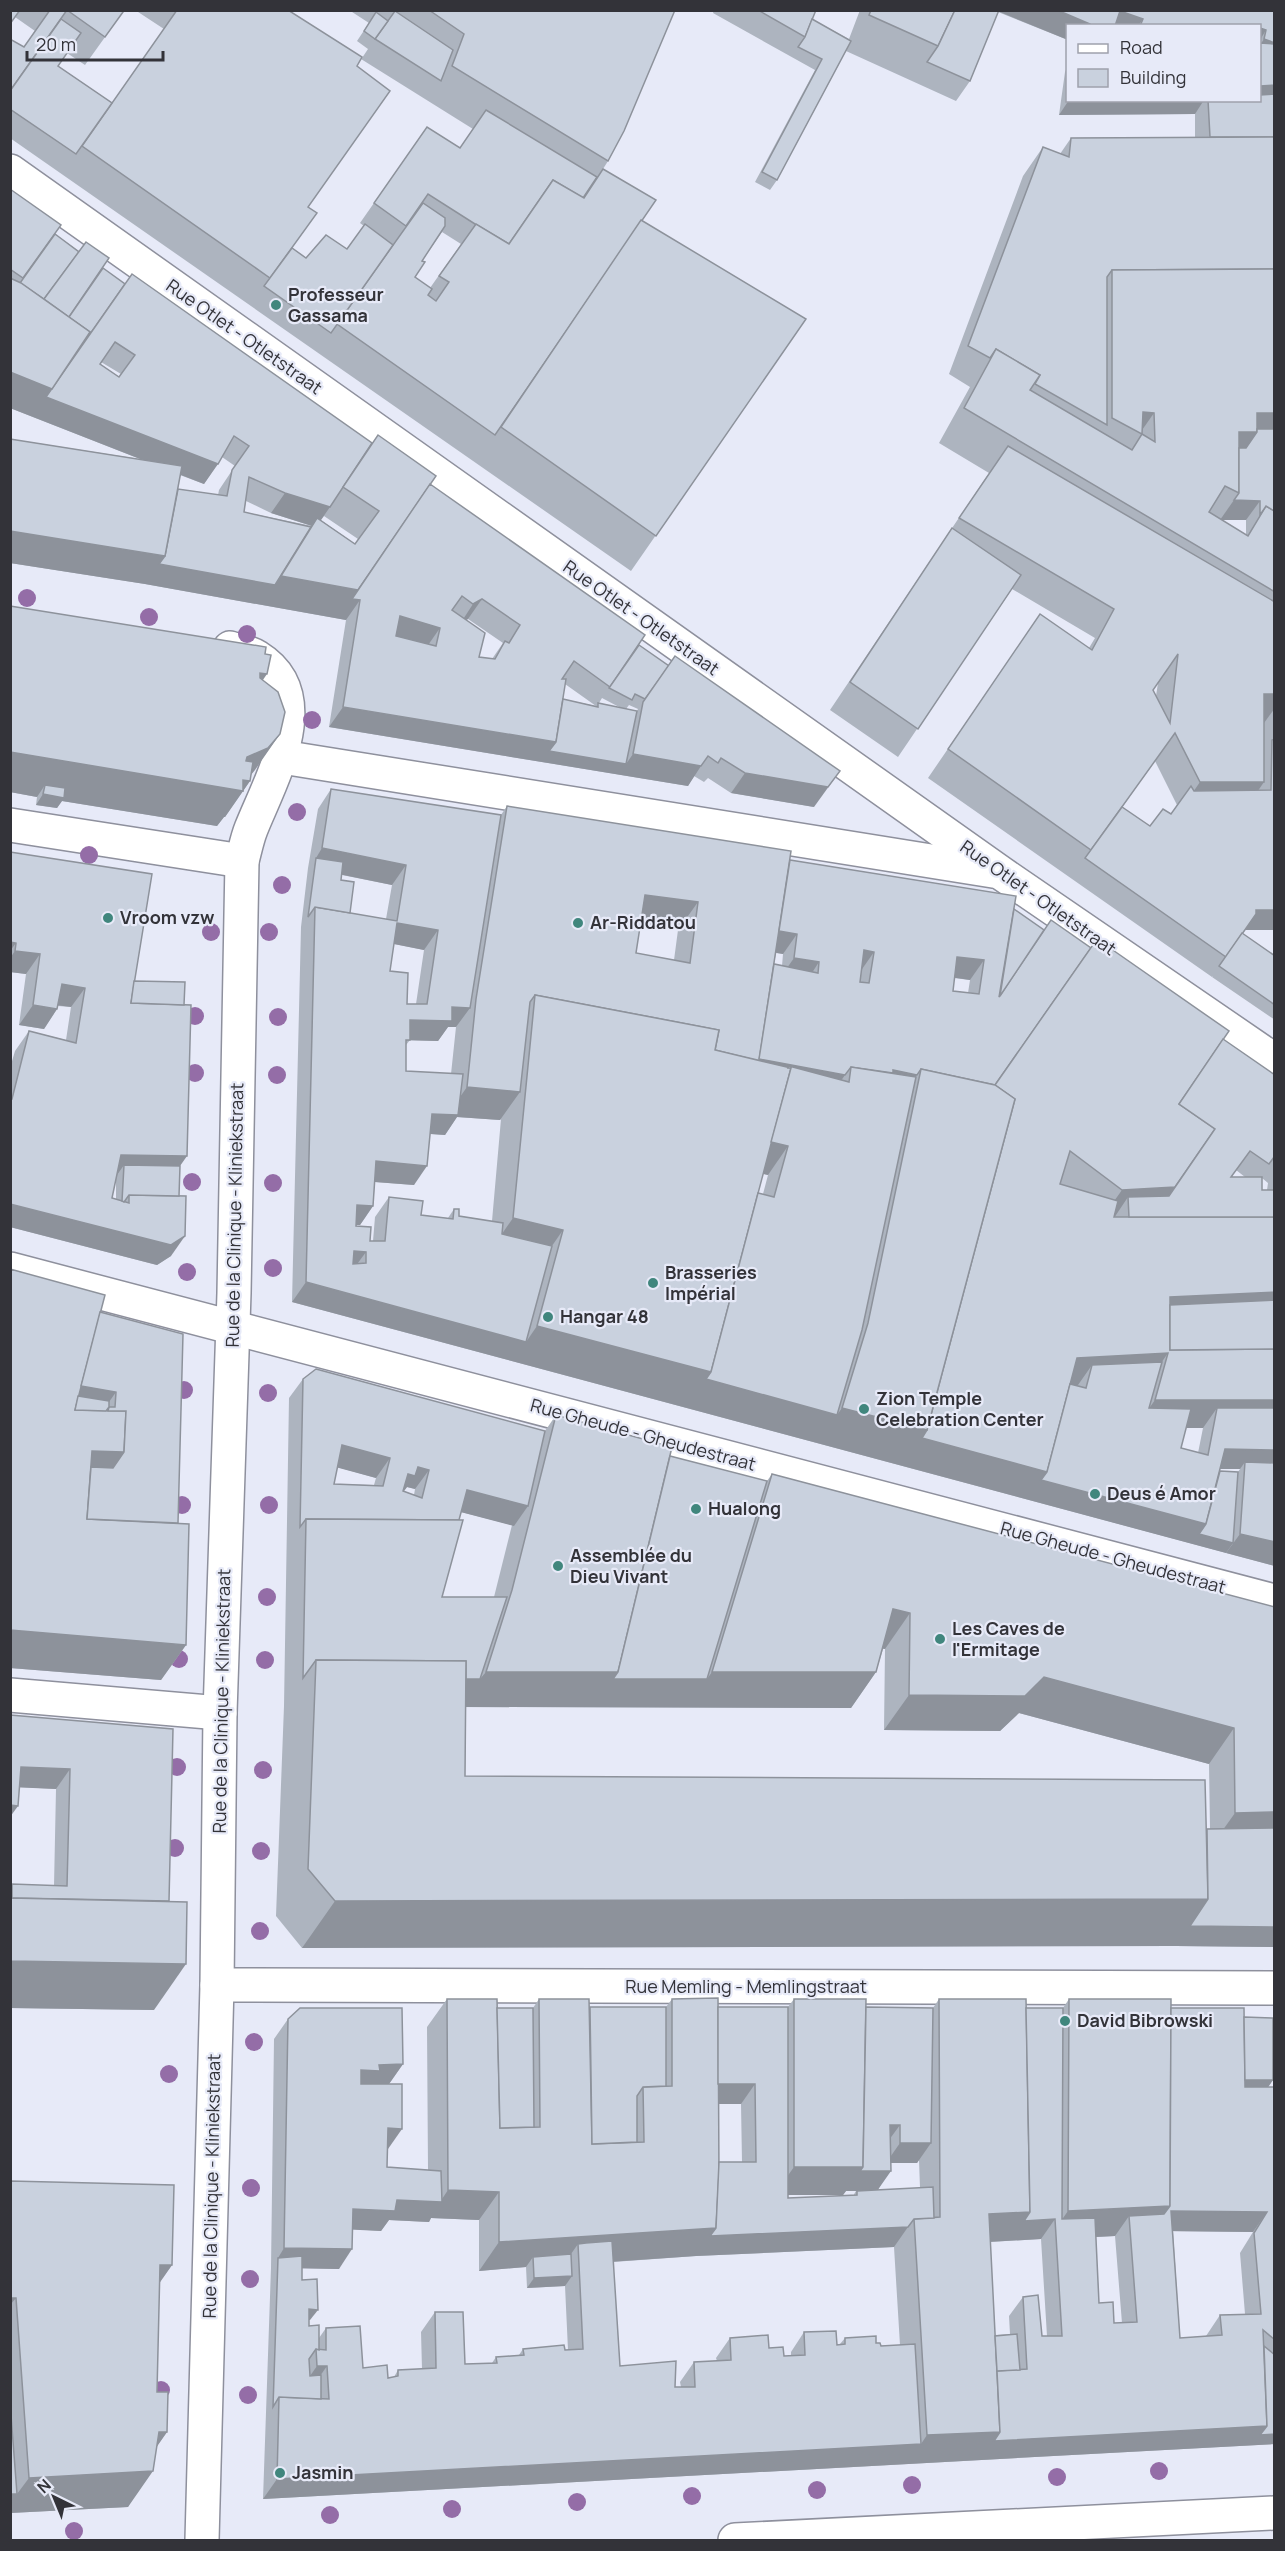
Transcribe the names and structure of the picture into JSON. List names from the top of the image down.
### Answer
{
  "streets": {
    "street": [
      "Rue Otlet - Otletstraat",
      "Rue de la Clinique - Kliniekstraat",
      "Rue Gheude - Gheudestraat",
      "Rue Memling - Memlingstraat"
    ]
  },
  "crossings": [
    ["Rue de la Clinique - Kliniekstraat", "Rue Gheude - Gheudestraat"],
    ["Rue de la Clinique - Kliniekstraat", "Rue Memling - Memlingstraat"]
  ],
  "places": [
    "Professeur Gassama",
    "Vroom vzw",
    "Ar-Riddatou",
    "Brasseries Impérial",
    "Hangar 48",
    "Zion Temple Celebration Center",
    "Deus é Amor",
    "Hualong",
    "Assemblée du Dieu Vivant",
    "Les Caves de l'Ermitage",
    "David Bibrowski",
    "Jasmin"
  ],
  "legend": ["Road", "Building"],
  "scale_bar": "20 m",
  "north": "top left"
}
